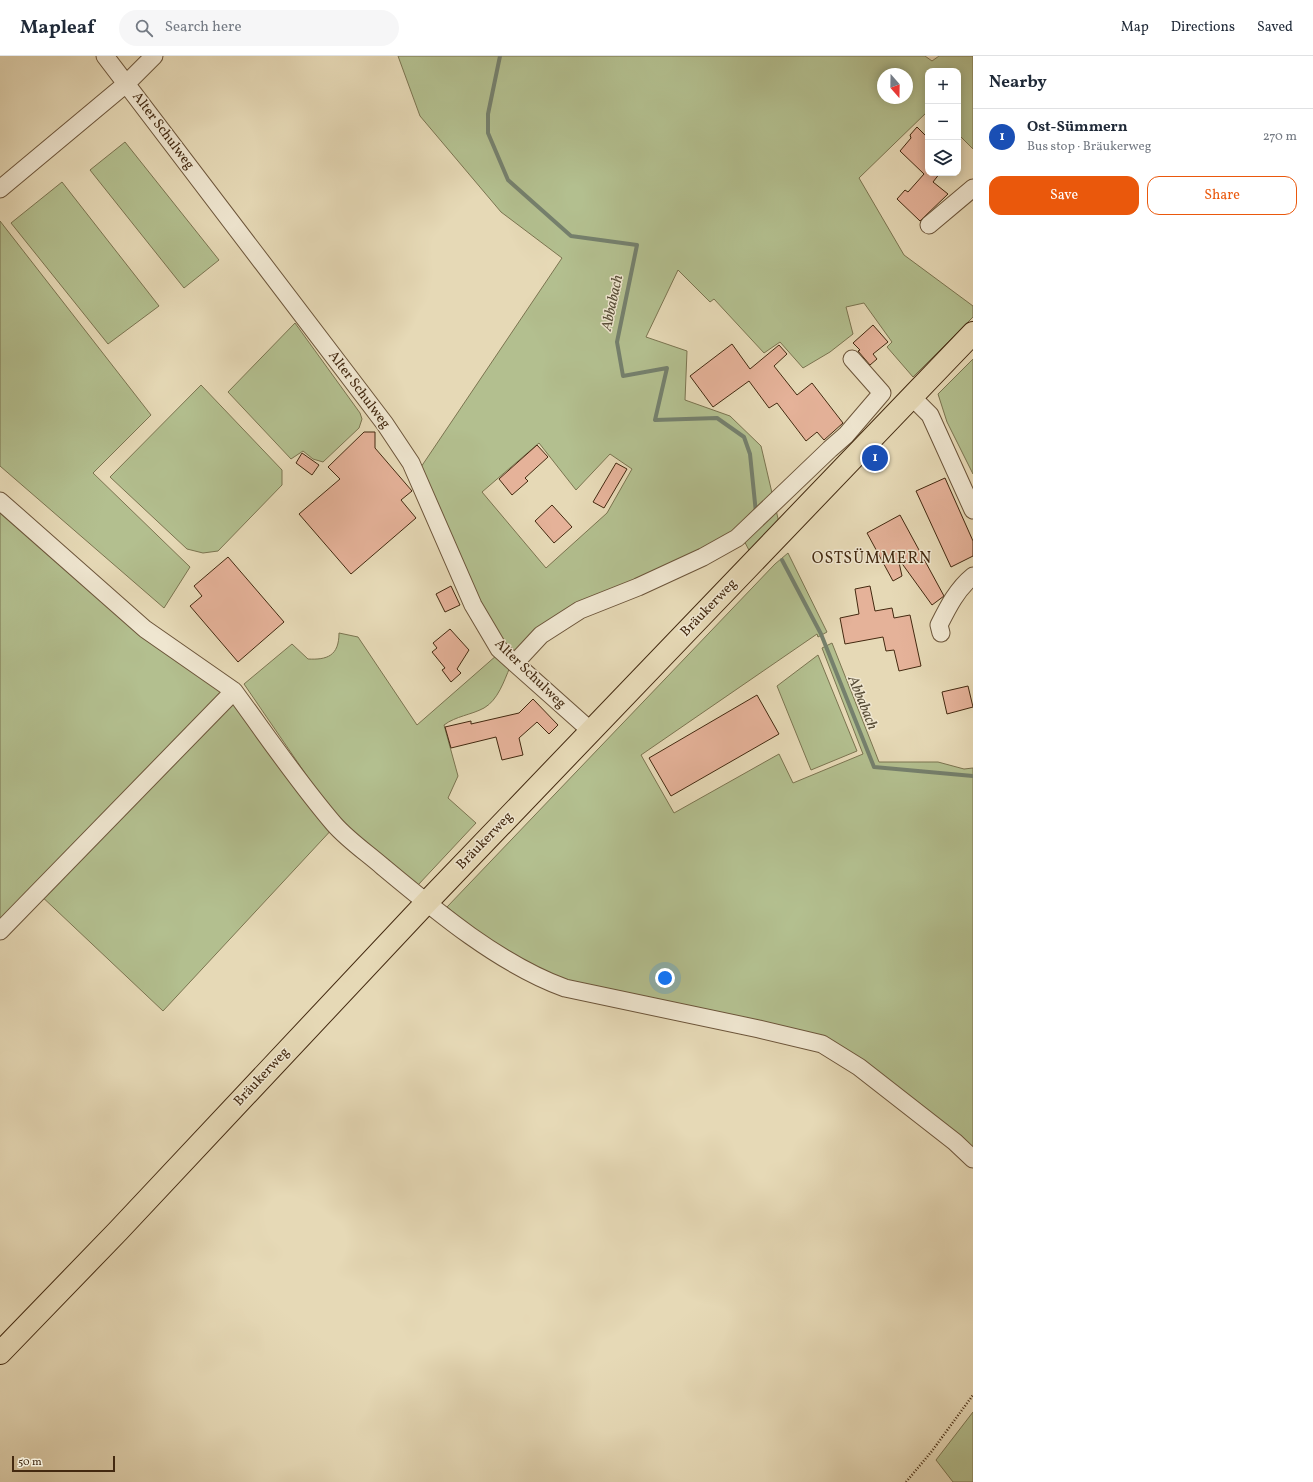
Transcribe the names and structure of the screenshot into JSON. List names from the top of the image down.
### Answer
{
  "streets": {
    "main road": ["Bräukerweg"],
    "street": ["Alter Schulweg"]
  },
  "crossings": [
    ["Alter Schulweg", "Bräukerweg"]
  ],
  "districts": ["OSTSÜMMERN"],
  "water": ["Abbabach"],
  "scale_bar": "50 m",
  "north": "bottom",
  "page": {
    "header": "Mapleaf",
    "search": "Search here",
    "nav": ["Map", "Directions", "Saved"],
    "heading": "Nearby",
    "map_buttons": ["+", "−"],
    "list": [
      {
        "mark": "1",
        "name": "Ost-Sümmern",
        "note": "Bus stop · Bräukerweg",
        "value": "270 m"
      }
    ],
    "buttons": ["Save", "Share"],
    "pins": "1",
    "scale": "50 m"
  }
}
